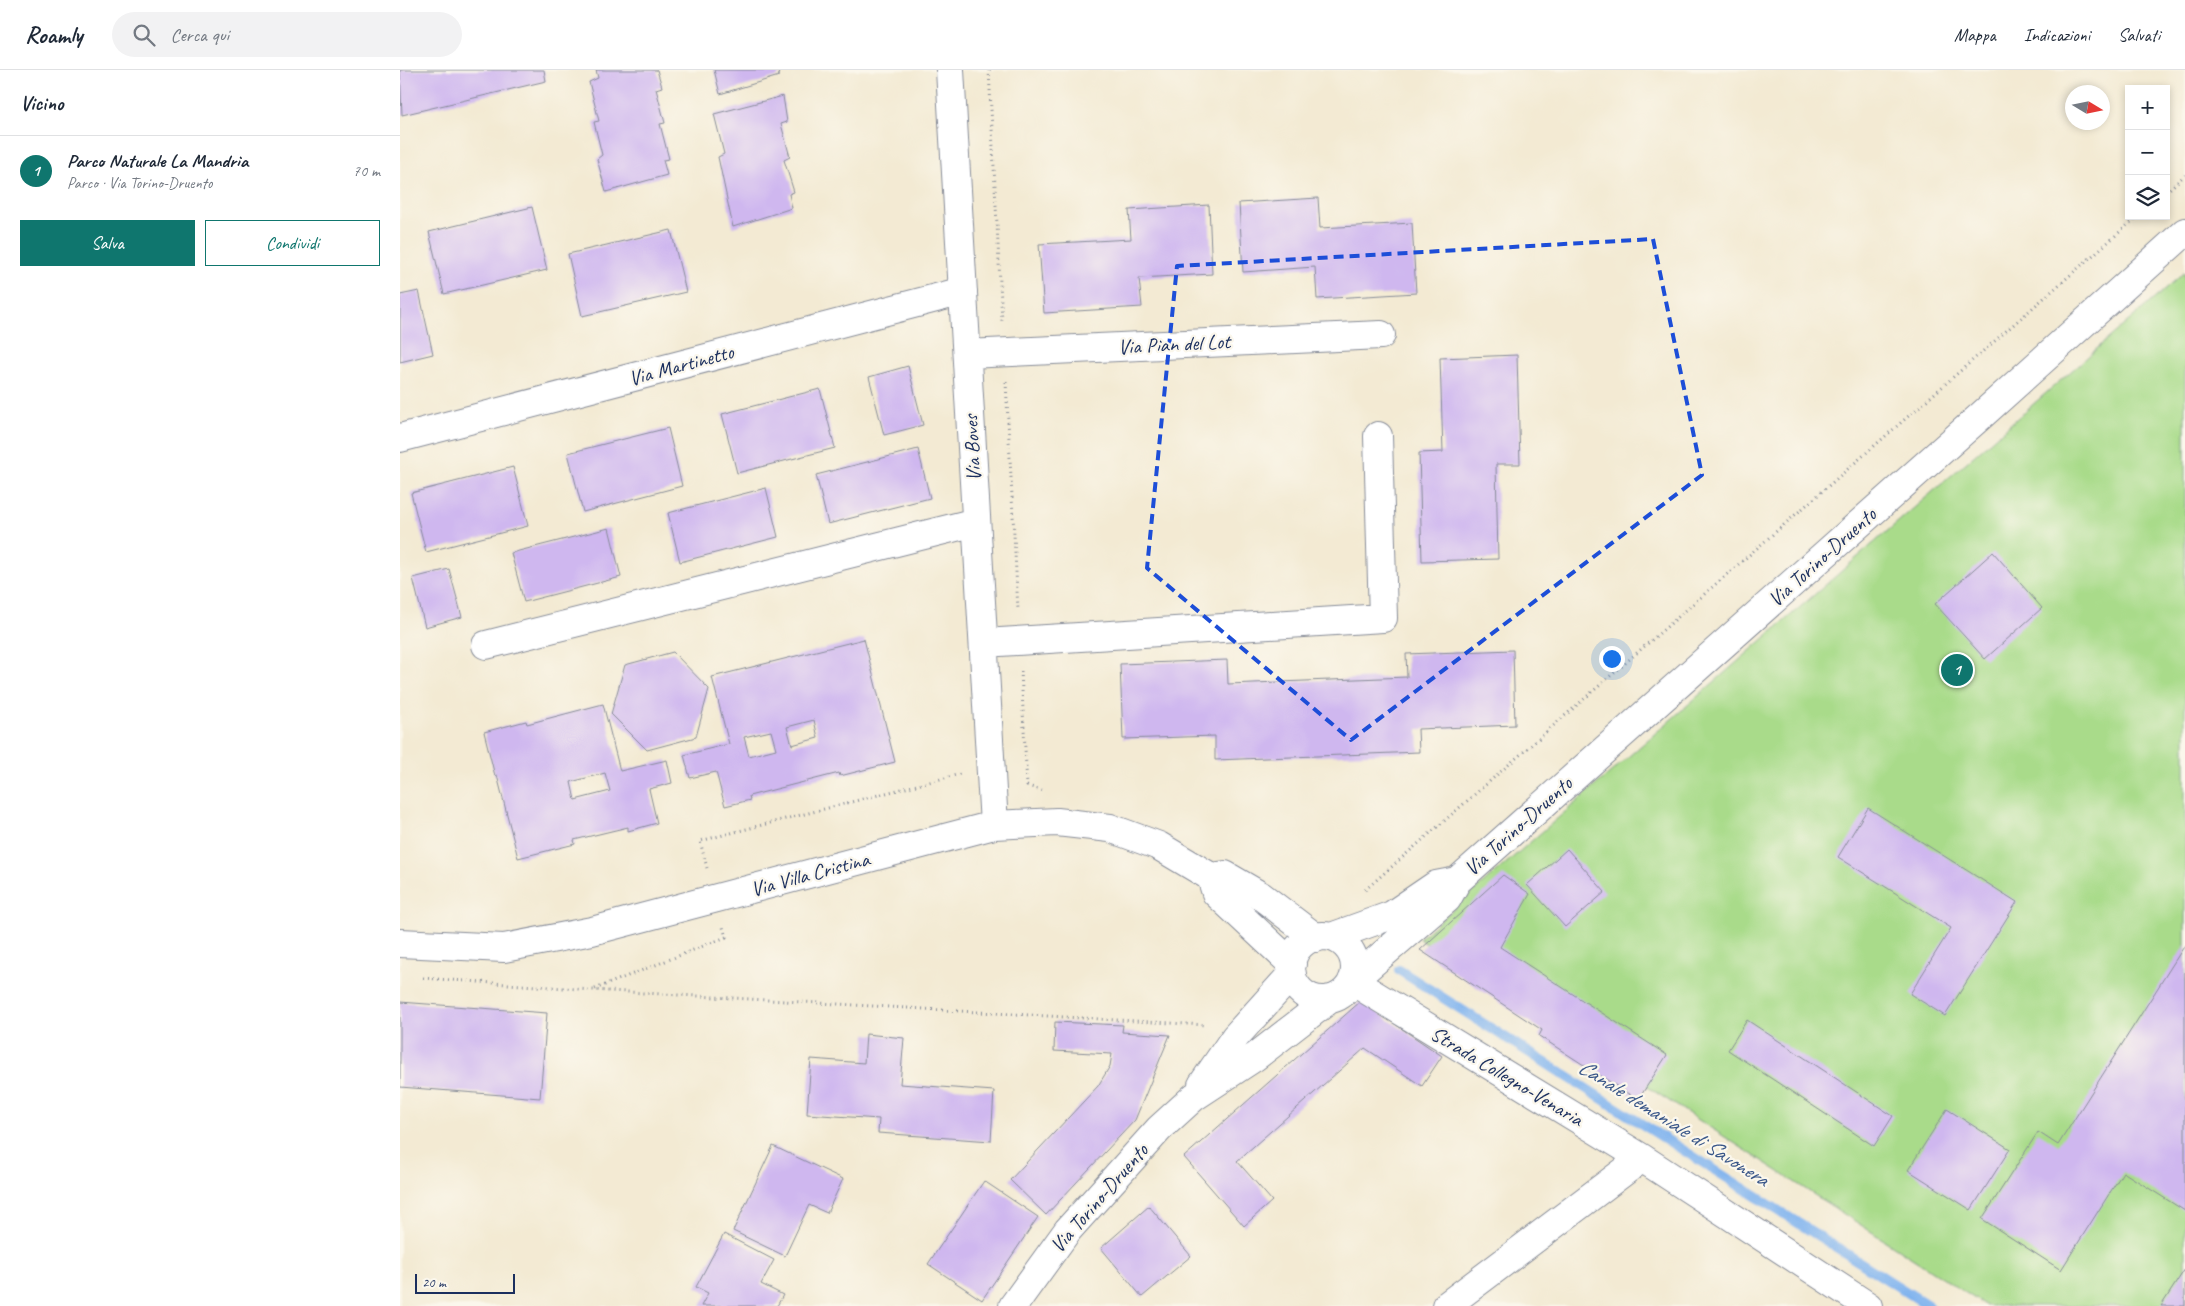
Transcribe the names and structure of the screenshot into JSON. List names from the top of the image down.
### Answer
{
  "streets": {
    "street": [
      "Via Pian del Lot",
      "Via Martinetto",
      "Via Boves",
      "Via Torino-Druento",
      "Via Villa Cristina",
      "Strada Collegno-Venaria"
    ]
  },
  "crossings": [
    ["Via Pian del Lot", "Via Boves"],
    ["Via Martinetto", "Via Boves"],
    ["Via Boves", "Via Villa Cristina"],
    ["Via Torino-Druento", "Via Villa Cristina"],
    ["Via Torino-Druento", "Strada Collegno-Venaria"],
    ["Via Villa Cristina", "Strada Collegno-Venaria"]
  ],
  "water": ["Canale demaniale di Savonera"],
  "scale_bar": "20 m",
  "north": "right",
  "page": {
    "header": "Roamly",
    "search": "Cerca qui",
    "nav": ["Mappa", "Indicazioni", "Salvati"],
    "heading": "Vicino",
    "map_buttons": ["+", "−"],
    "list": [
      {
        "mark": "1",
        "name": "Parco Naturale La Mandria",
        "note": "Parco · Via Torino-Druento",
        "value": "70 m"
      }
    ],
    "buttons": ["Salva", "Condividi"],
    "pins": "1",
    "scale": "20 m"
  }
}
